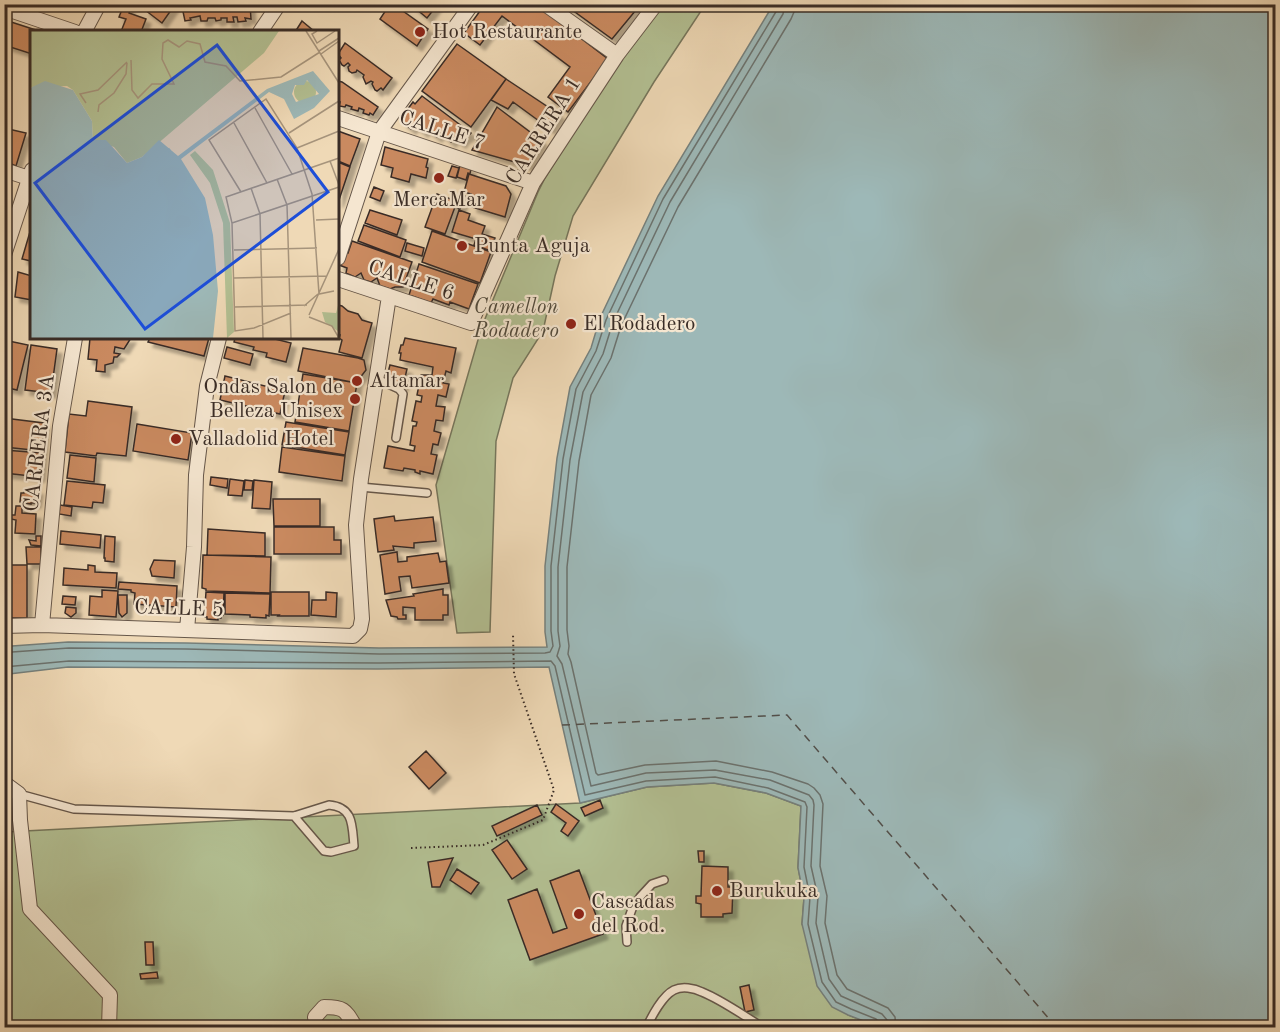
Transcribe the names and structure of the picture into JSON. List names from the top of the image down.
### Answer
{
  "streets": {
    "street": [
      "CALLE 7",
      "CARRERA 1",
      "CALLE 6",
      "CARRERA 3A",
      "CALLE 5"
    ]
  },
  "crossings": [
    ["CALLE 7", "CARRERA 1"],
    ["CARRERA 1", "CALLE 6"],
    ["CARRERA 3A", "CALLE 5"]
  ],
  "parks": ["Camellon Rodadero"],
  "places": [
    "Hot Restaurante",
    "MercaMar",
    "Punta Aguja",
    "El Rodadero",
    "Altamar",
    "Ondas Salon de Belleza Unisex",
    "Valladolid Hotel",
    "Burukuka",
    "Cascadas del Rod."
  ]
}
